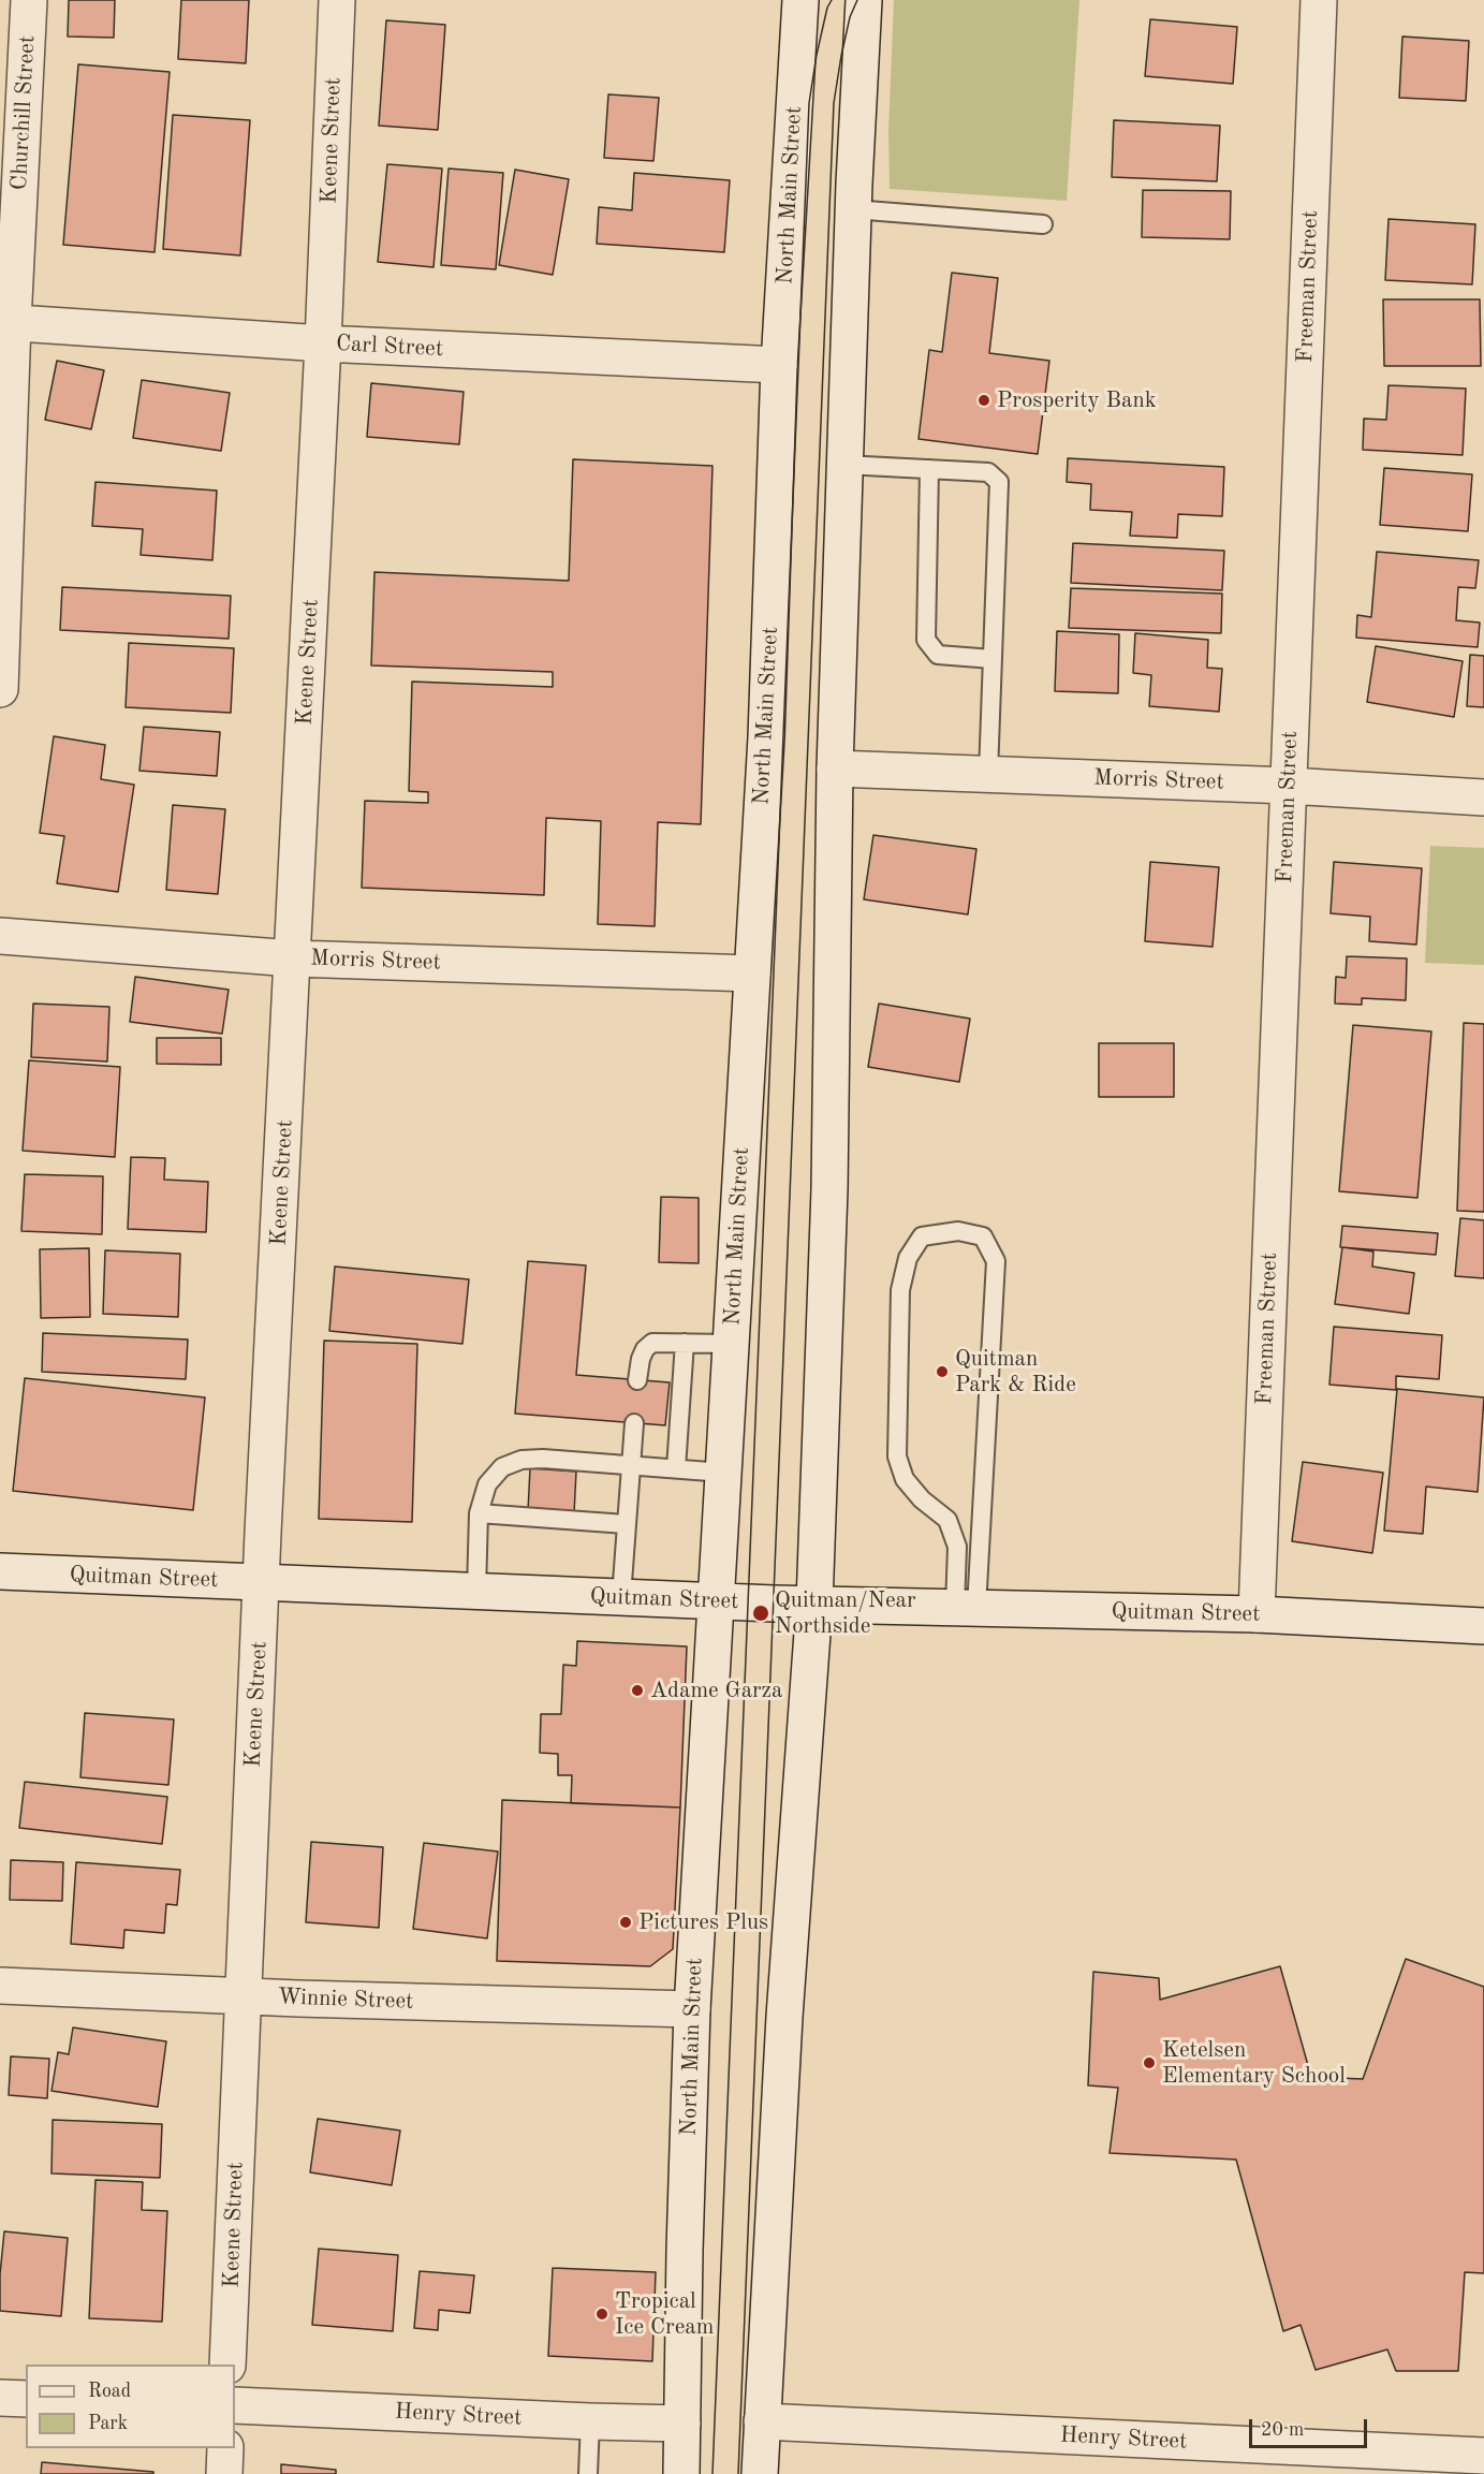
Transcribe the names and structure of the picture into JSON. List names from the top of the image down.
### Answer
{
  "streets": {
    "street": [
      "Churchill Street",
      "Keene Street",
      "North Main Street",
      "Freeman Street",
      "Carl Street",
      "Morris Street",
      "Quitman Street",
      "Winnie Street",
      "Henry Street"
    ]
  },
  "crossings": [
    ["Churchill Street", "Carl Street"],
    ["Keene Street", "Carl Street"],
    ["Keene Street", "Morris Street"],
    ["Keene Street", "Quitman Street"],
    ["Keene Street", "Winnie Street"],
    ["North Main Street", "Carl Street"],
    ["North Main Street", "Morris Street"],
    ["North Main Street", "Quitman Street"],
    ["North Main Street", "Winnie Street"],
    ["North Main Street", "Henry Street"],
    ["Freeman Street", "Morris Street"],
    ["Freeman Street", "Quitman Street"]
  ],
  "places": [
    "Prosperity Bank",
    "Quitman Park & Ride",
    "Quitman/Near Northside",
    "Adame Garza",
    "Pictures Plus",
    "Ketelsen Elementary School",
    "Tropical Ice Cream"
  ],
  "legend": ["Road", "Park"],
  "scale_bar": "20 m"
}
